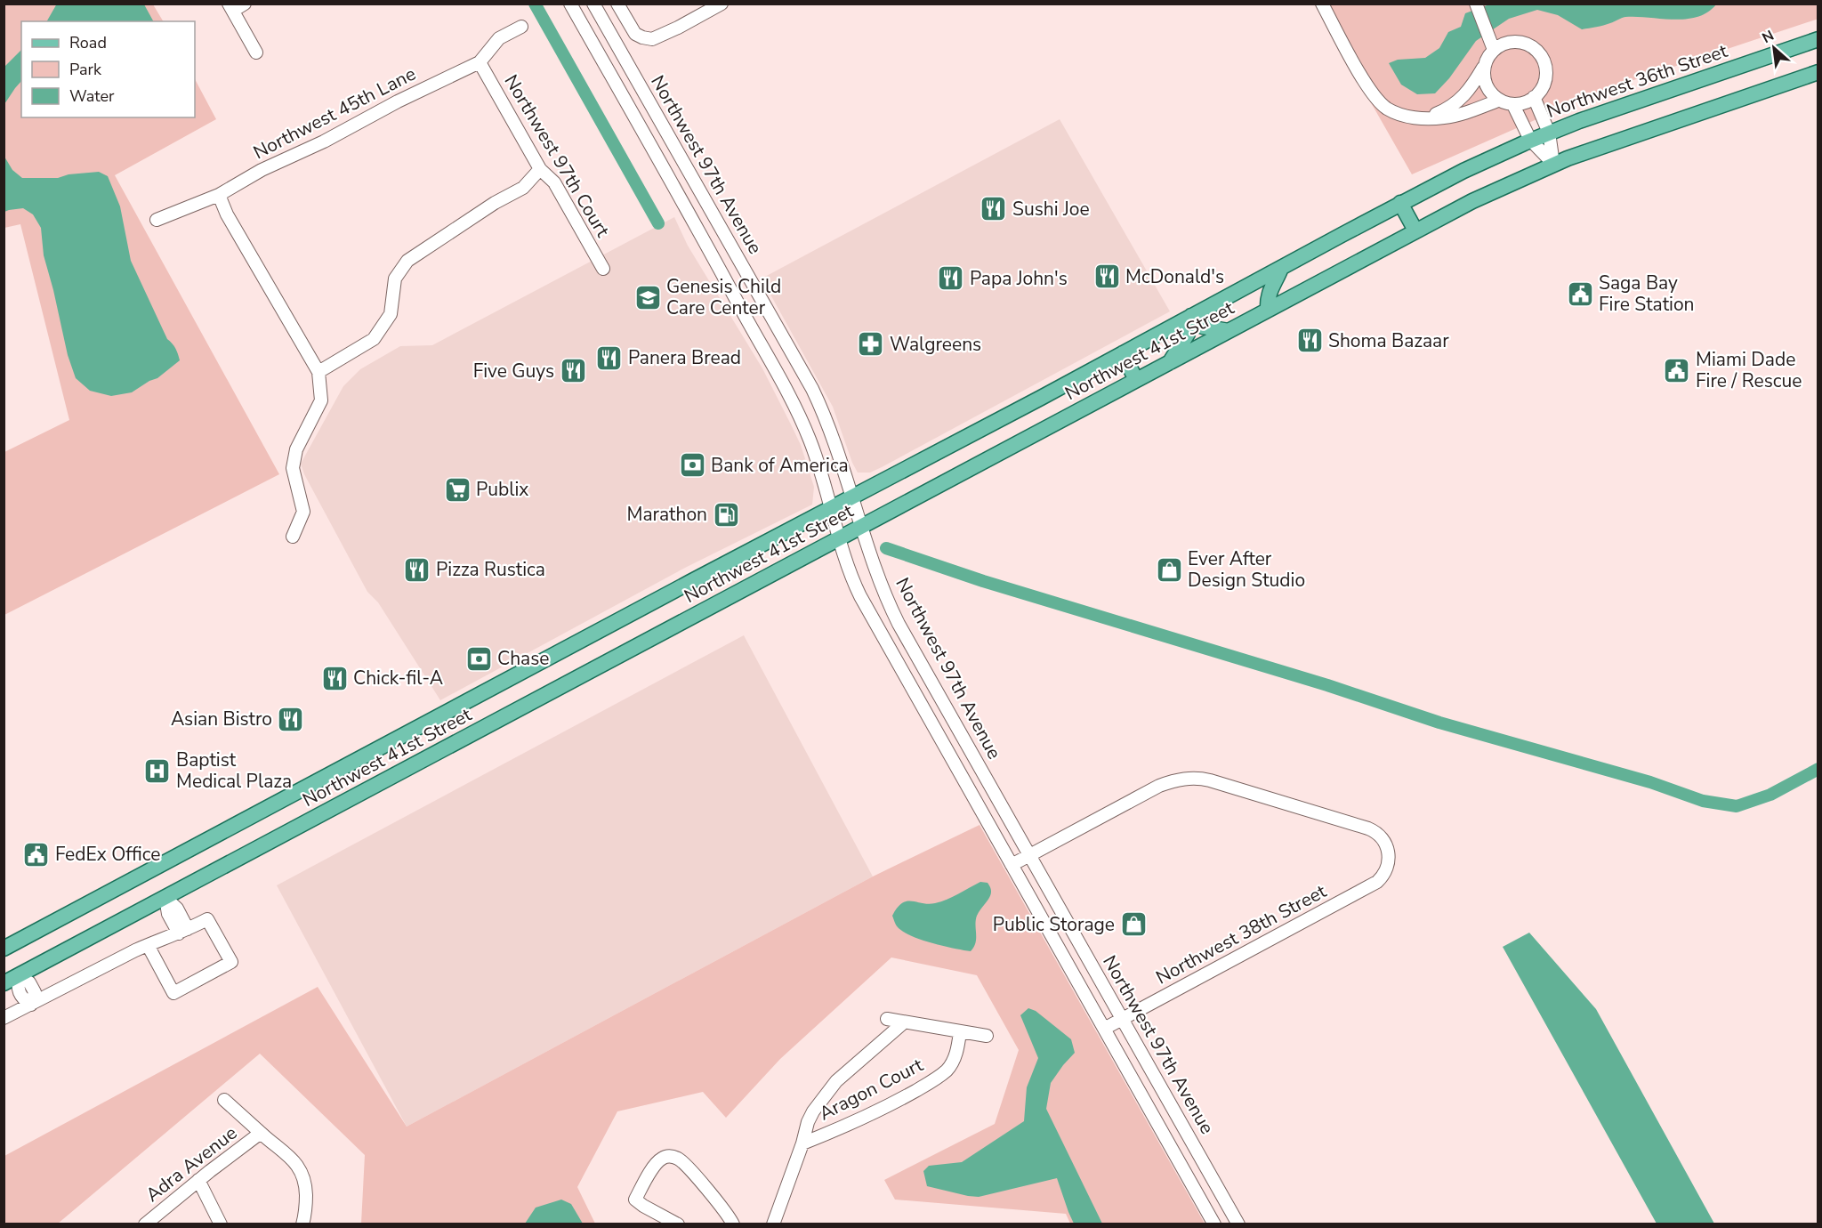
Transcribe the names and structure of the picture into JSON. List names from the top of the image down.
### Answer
{
  "streets": {
    "main road": ["Northwest 36th Street", "Northwest 41st Street"],
    "street": [
      "Northwest 45th Lane",
      "Northwest 97th Court",
      "Northwest 97th Avenue",
      "Northwest 38th Street",
      "Aragon Court",
      "Adra Avenue"
    ]
  },
  "crossings": [
    ["Northwest 36th Street", "Northwest 41st Street"],
    ["Northwest 45th Lane", "Northwest 97th Court"],
    ["Northwest 97th Avenue", "Northwest 41st Street"],
    ["Northwest 97th Avenue", "Northwest 38th Street"]
  ],
  "places": {
    "restaurant": [
      "Sushi Joe",
      "McDonald's",
      "Papa John's",
      "Shoma Bazaar",
      "Panera Bread",
      "Five Guys",
      "Pizza Rustica",
      "Chick-fil-A",
      "Asian Bistro"
    ],
    "public building": ["Saga Bay Fire Station", "Miami Dade Fire / Rescue", "FedEx Office"],
    "school or university": ["Genesis Child Care Center"],
    "pharmacy": ["Walgreens"],
    "bank": ["Bank of America", "Chase"],
    "supermarket": ["Publix"],
    "fuel station": ["Marathon"],
    "shop": ["Ever After Design Studio", "Public Storage"],
    "hospital": ["Baptist Medical Plaza"]
  },
  "legend": ["Road", "Park", "Water"],
  "north": "top left"
}
